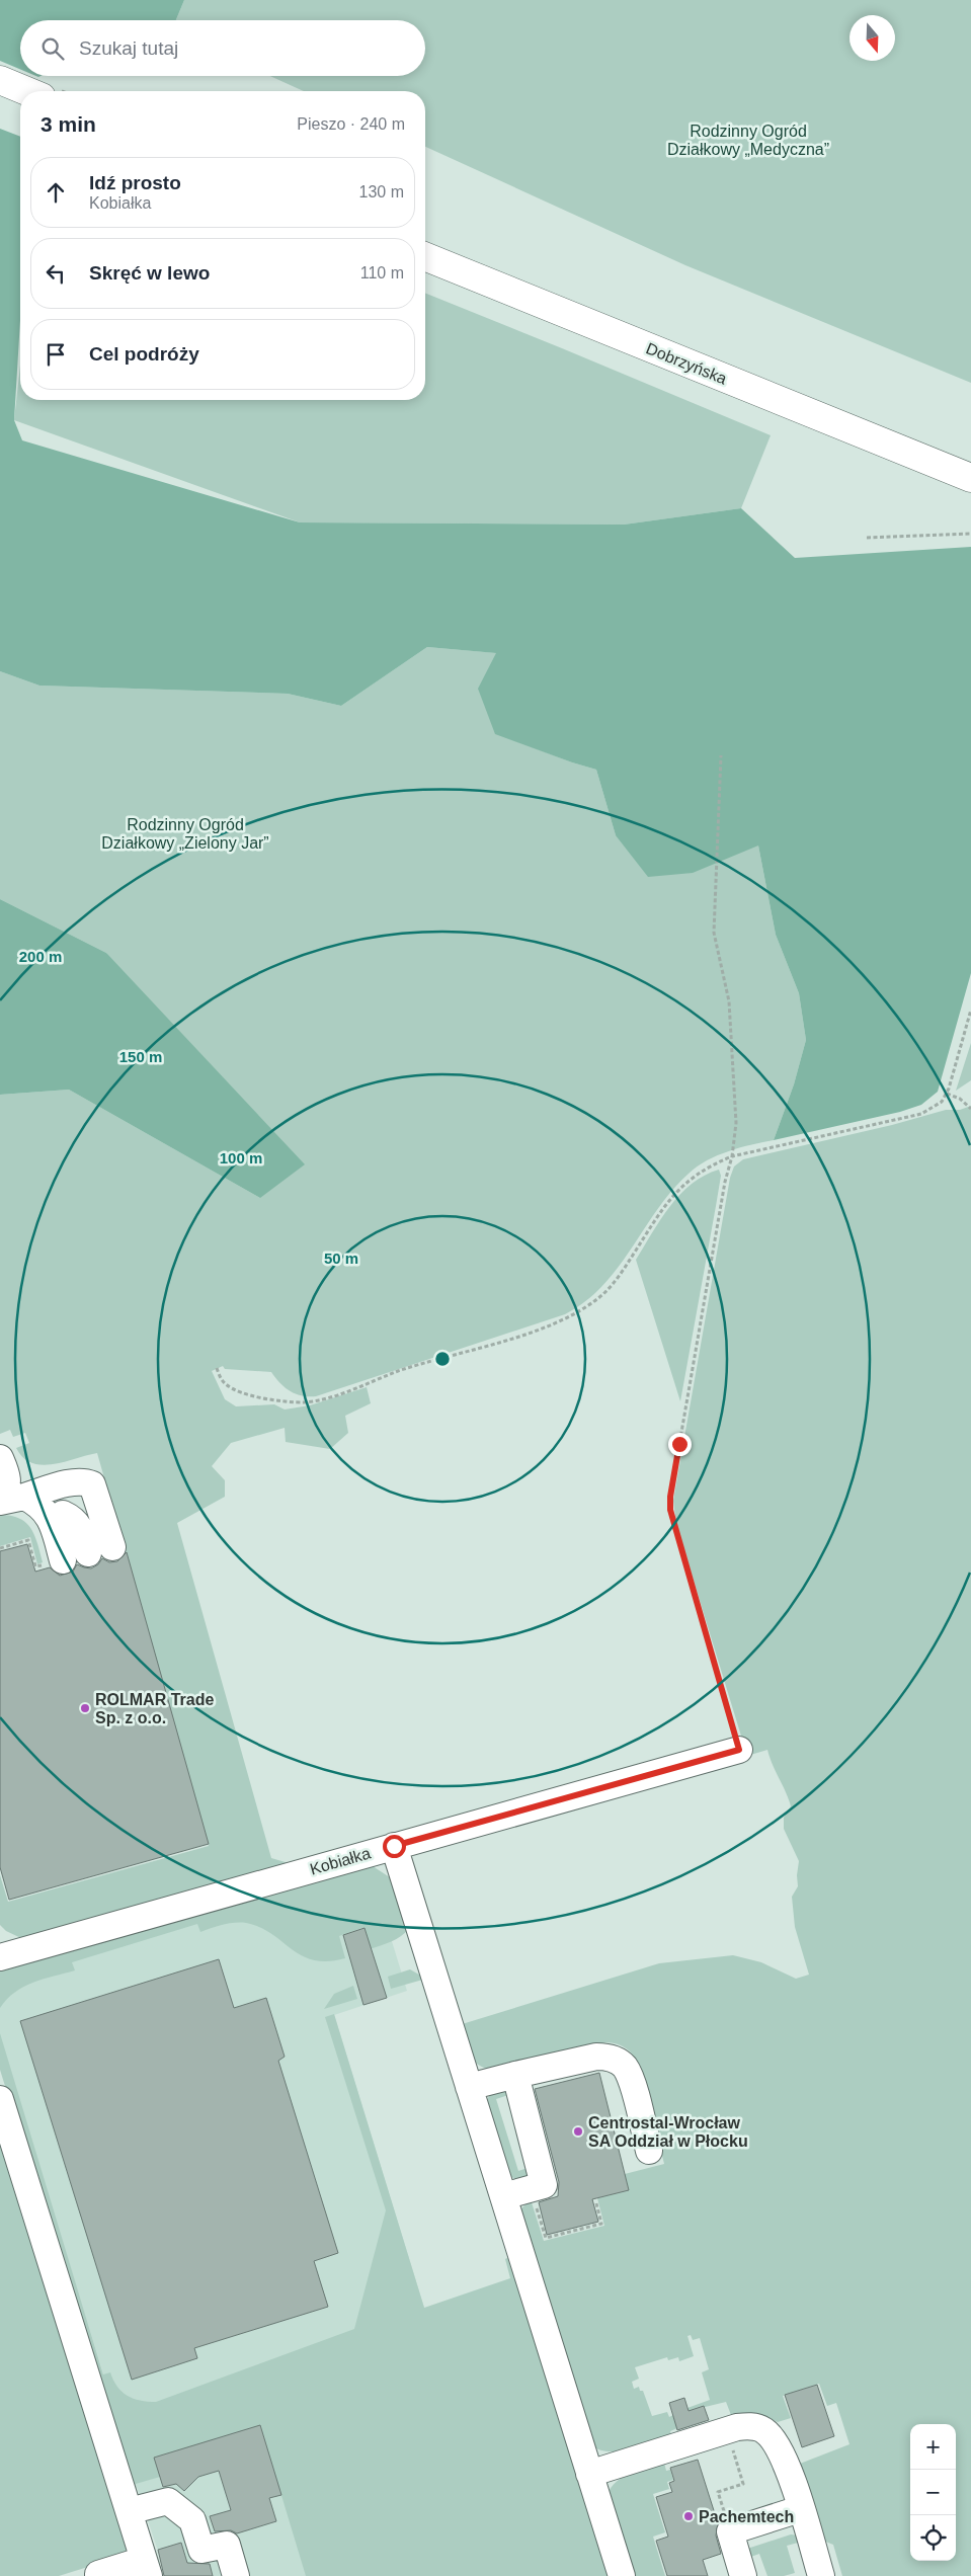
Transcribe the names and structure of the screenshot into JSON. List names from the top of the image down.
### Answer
{
  "streets": {
    "main road": ["Dobrzyńska"],
    "street": ["Kobiałka"]
  },
  "parks": ["Rodzinny Ogród Działkowy „Medyczna”", "Rodzinny Ogród Działkowy „Zielony Jar”"],
  "places": ["ROLMAR Trade Sp. z o.o.", "Centrostal-Wrocław SA Oddział w Płocku", "Pachemtech"],
  "north": "bottom",
  "page": {
    "search": "Szukaj tutaj",
    "heading": ["3 min", "Pieszo · 240 m"],
    "list": [
      ["Idź prosto", "Kobiałka", "130 m"],
      ["Skręć w lewo", "110 m"],
      "Cel podróży"
    ],
    "map_buttons": ["+", "−"]
  },
  "rings": [
    "200 m",
    "150 m",
    "100 m",
    "50 m"
  ]
}
